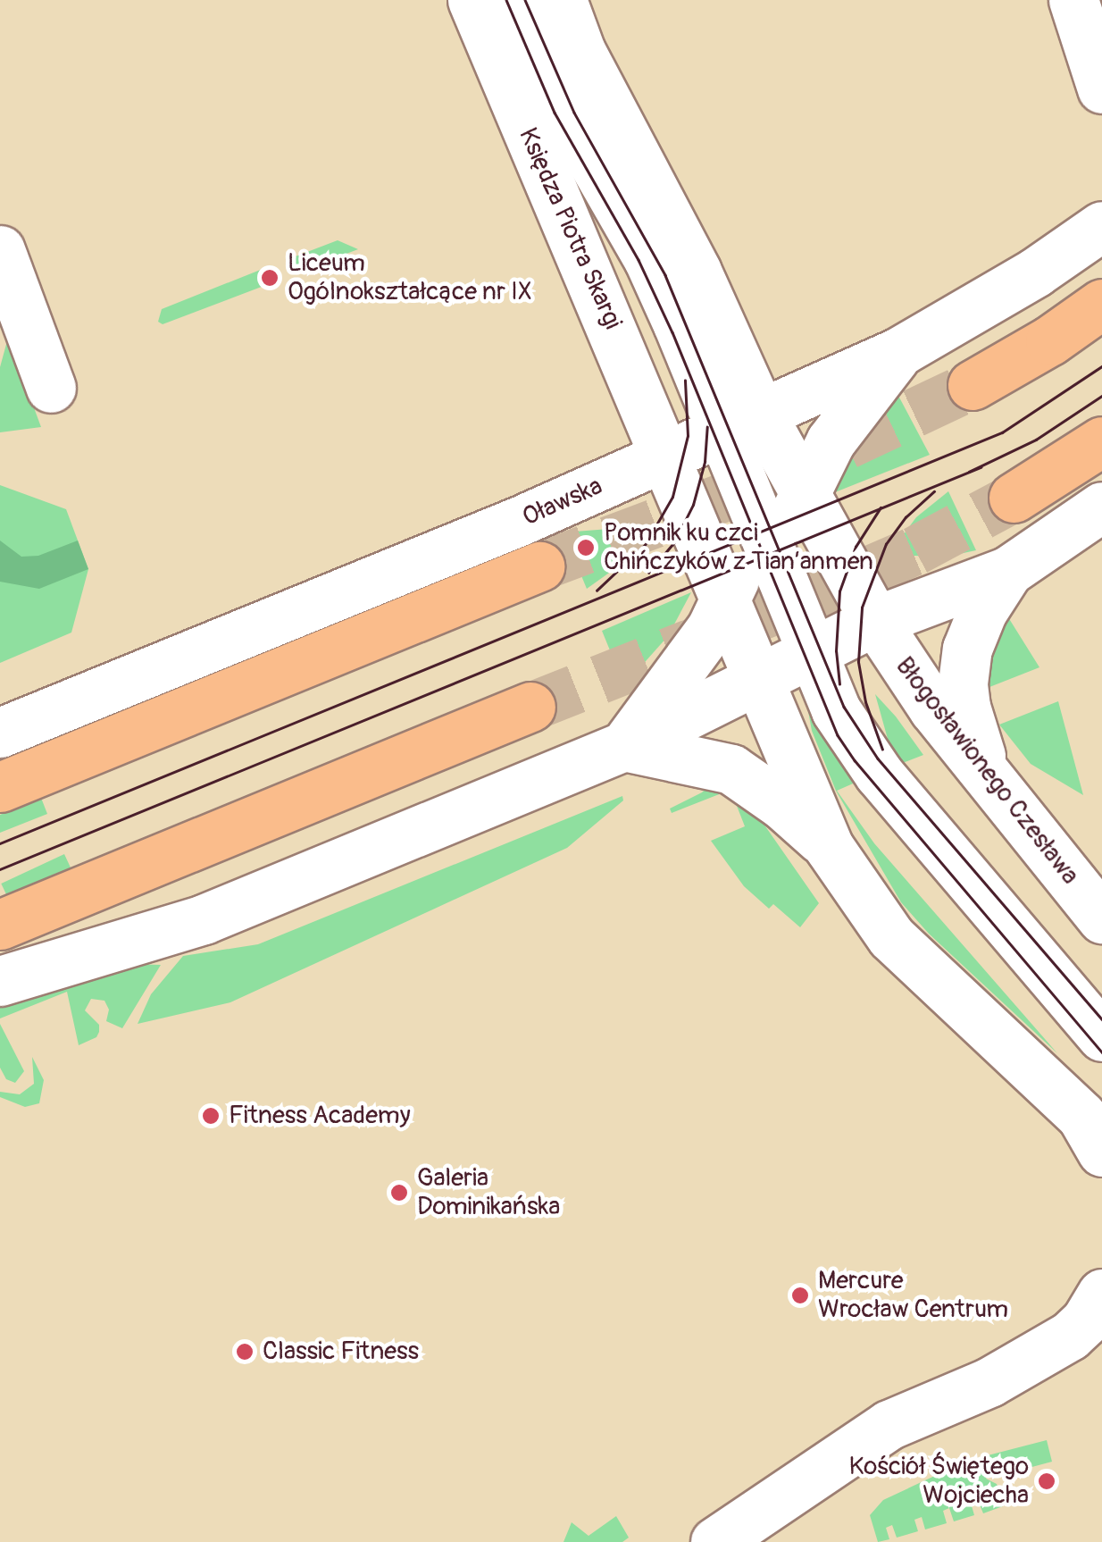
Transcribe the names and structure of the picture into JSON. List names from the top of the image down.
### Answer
{
  "streets": {
    "street": ["Księdza Piotra Skargi", "Oławska", "Błogosławionego Czesława"]
  },
  "crossings": [
    ["Księdza Piotra Skargi", "Oławska"],
    ["Oławska", "Błogosławionego Czesława"]
  ],
  "places": [
    "Liceum Ogólnokształcące nr IX",
    "Pomnik ku czci Chińczyków z Tian’anmen",
    "Fitness Academy",
    "Galeria Dominikańska",
    "Mercure Wrocław Centrum",
    "Classic Fitness",
    "Kościół Świętego Wojciecha"
  ]
}
